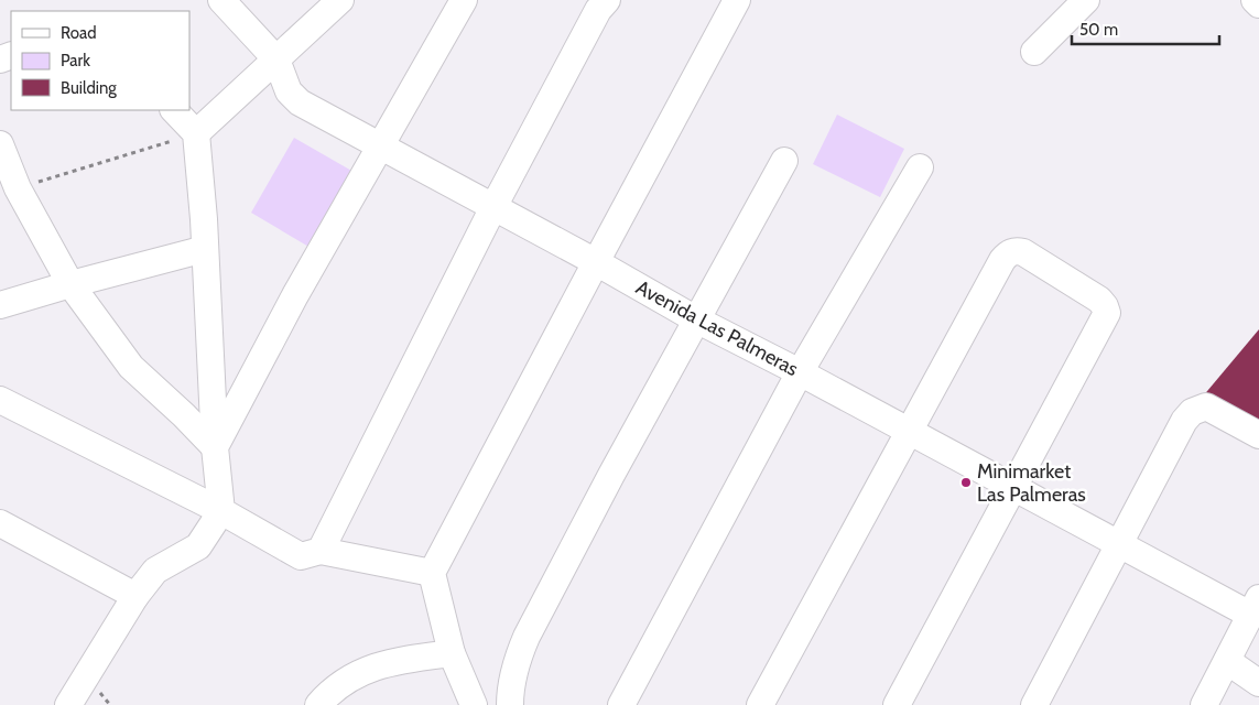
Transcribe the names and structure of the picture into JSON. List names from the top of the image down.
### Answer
{
  "streets": {
    "street": ["Avenida Las Palmeras"]
  },
  "places": ["Minimarket Las Palmeras"],
  "legend": ["Road", "Park", "Building"],
  "scale_bar": "50 m"
}
